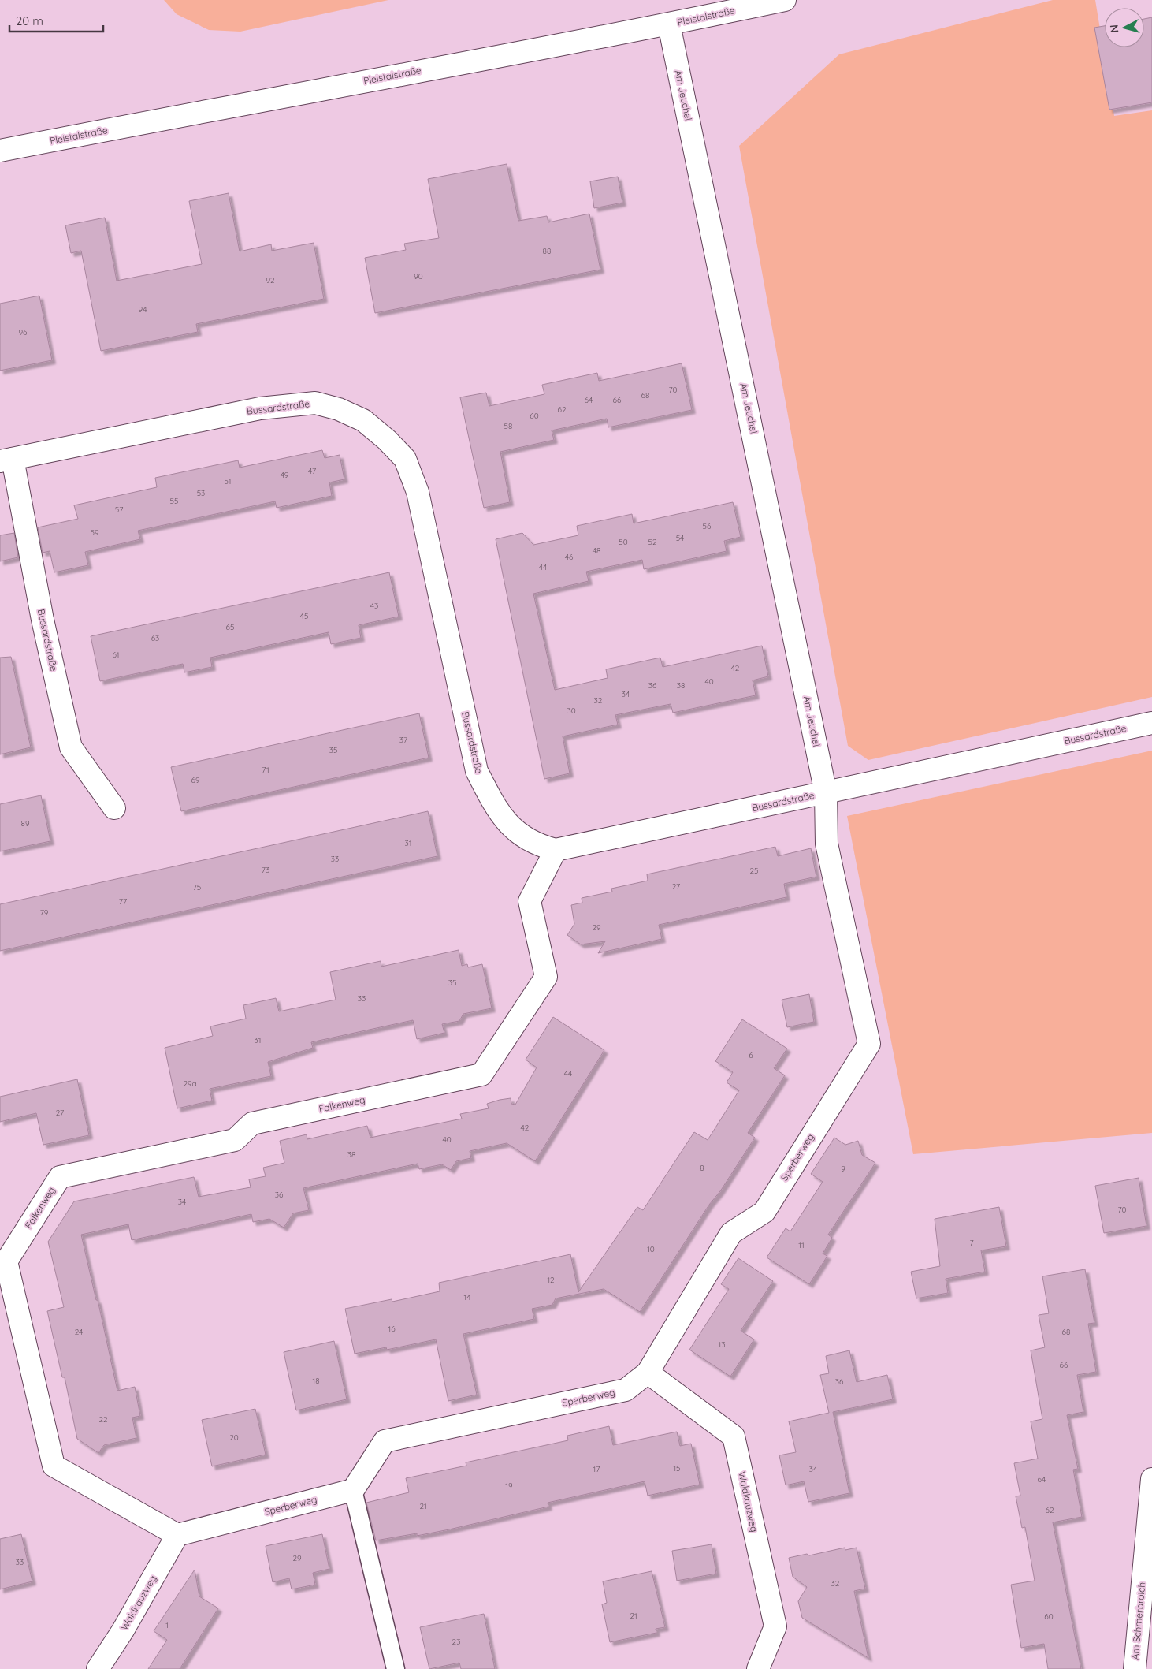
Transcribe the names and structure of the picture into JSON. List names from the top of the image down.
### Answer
{
  "streets": {
    "street": [
      "Pleistalstraße",
      "Am Jeuchel",
      "Bussardstraße",
      "Falkenweg",
      "Sperberweg",
      "Waldkauzweg",
      "Am Schmerbroich"
    ]
  },
  "crossings": [
    ["Pleistalstraße", "Am Jeuchel"],
    ["Am Jeuchel", "Bussardstraße"],
    ["Am Jeuchel", "Sperberweg"],
    ["Bussardstraße", "Falkenweg"],
    ["Bussardstraße", "Sperberweg"],
    ["Falkenweg", "Sperberweg"],
    ["Falkenweg", "Waldkauzweg"],
    ["Sperberweg", "Waldkauzweg"]
  ],
  "house_numbers": [
    "88",
    "90",
    "92",
    "94",
    "96",
    "70",
    "68",
    "64",
    "66",
    "62",
    "60",
    "58",
    "47",
    "49",
    "51",
    "53",
    "55",
    "57",
    "56",
    "59",
    "54",
    "50",
    "52",
    "48",
    "46",
    "44",
    "43",
    "45",
    "65",
    "63",
    "61",
    "42",
    "40",
    "36",
    "38",
    "34",
    "32",
    "30",
    "37",
    "35",
    "71",
    "69",
    "89",
    "31",
    "33",
    "73",
    "25",
    "27",
    "75",
    "77",
    "79",
    "29",
    "35",
    "33",
    "31",
    "6",
    "44",
    "29a",
    "27",
    "42",
    "40",
    "38",
    "8",
    "9",
    "36",
    "34",
    "70",
    "7",
    "11",
    "10",
    "12",
    "14",
    "16",
    "24",
    "68",
    "13",
    "66",
    "18",
    "36",
    "22",
    "20",
    "15",
    "17",
    "34",
    "64",
    "19",
    "21",
    "62",
    "29",
    "33",
    "32",
    "21",
    "60",
    "1",
    "23"
  ],
  "scale_bar": "20 m",
  "north": "left"
}
